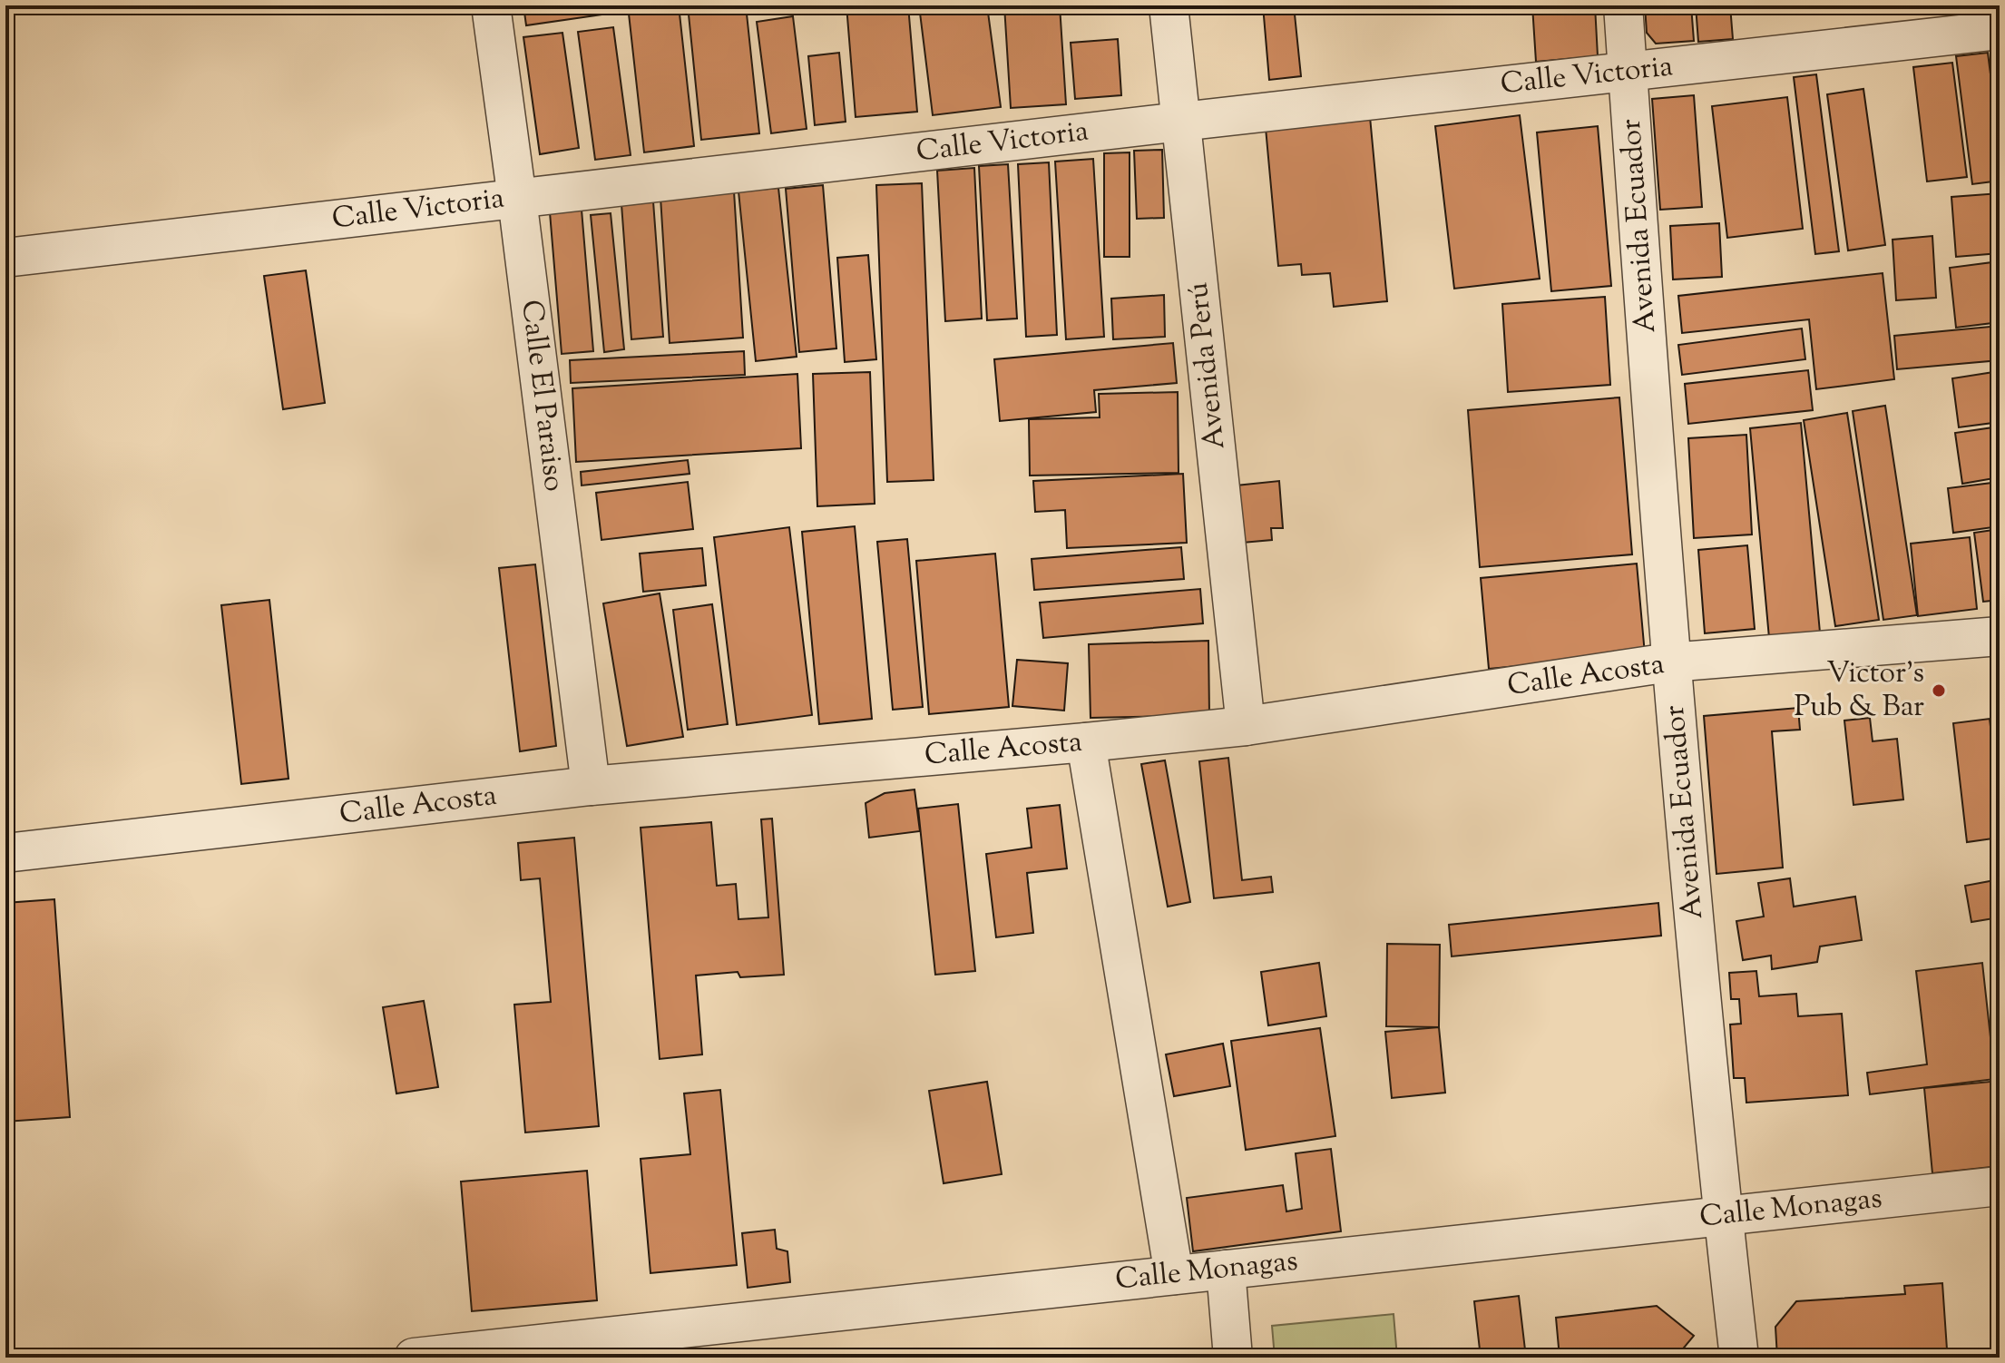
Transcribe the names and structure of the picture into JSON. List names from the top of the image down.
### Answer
{
  "streets": {
    "street": [
      "Calle Victoria",
      "Avenida Ecuador",
      "Avenida Perú",
      "Calle El Paraiso",
      "Calle Acosta",
      "Calle Monagas"
    ]
  },
  "crossings": [
    ["Calle Victoria", "Avenida Ecuador"],
    ["Calle Victoria", "Avenida Perú"],
    ["Calle Victoria", "Calle El Paraiso"],
    ["Avenida Ecuador", "Calle Acosta"],
    ["Avenida Ecuador", "Calle Monagas"],
    ["Avenida Perú", "Calle Acosta"],
    ["Calle El Paraiso", "Calle Acosta"]
  ],
  "places": ["Victor's Pub & Bar"]
}
